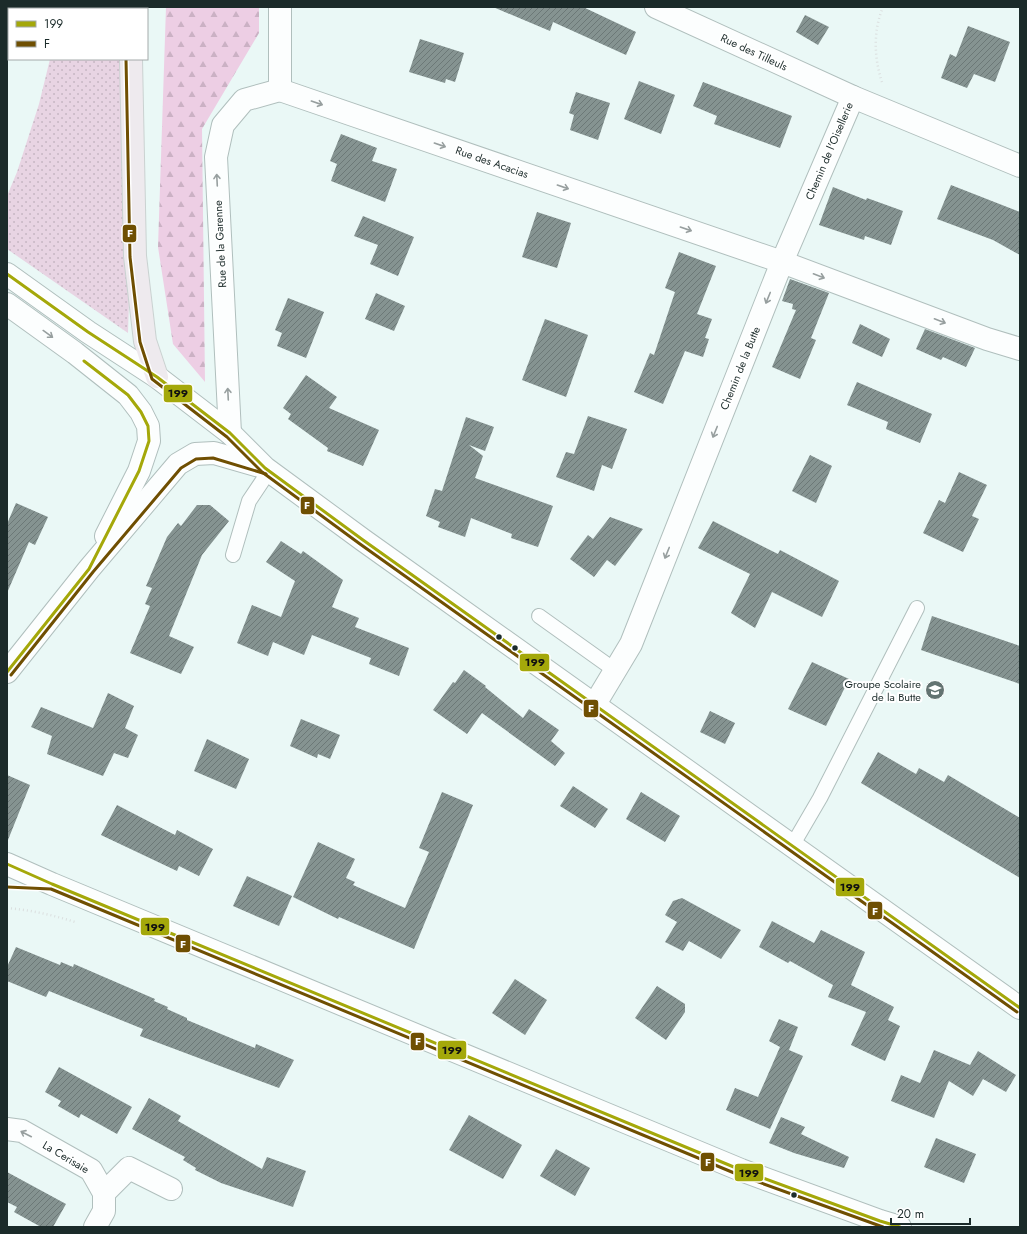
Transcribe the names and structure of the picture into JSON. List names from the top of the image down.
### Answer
{
  "streets": {
    "main road": [
      "Rue des Tilleuls",
      "Chemin de l'Oisellerie",
      "Rue des Acacias",
      "Rue de la Garenne",
      "Chemin de la Butte",
      "La Cerisaie"
    ]
  },
  "crossings": [
    ["Rue des Tilleuls", "Chemin de l'Oisellerie"],
    ["Chemin de l'Oisellerie", "Rue des Acacias"],
    ["Chemin de l'Oisellerie", "Chemin de la Butte"],
    ["Rue des Acacias", "Rue de la Garenne"],
    ["Rue des Acacias", "Chemin de la Butte"]
  ],
  "one_way": ["Rue des Acacias", "Chemin de la Butte", "La Cerisaie"],
  "places": {
    "school or university": ["Groupe Scolaire de la Butte"]
  },
  "lines": ["transit line F", "transit line 199"],
  "legend": ["199", "F"],
  "scale_bar": "20 m"
}
